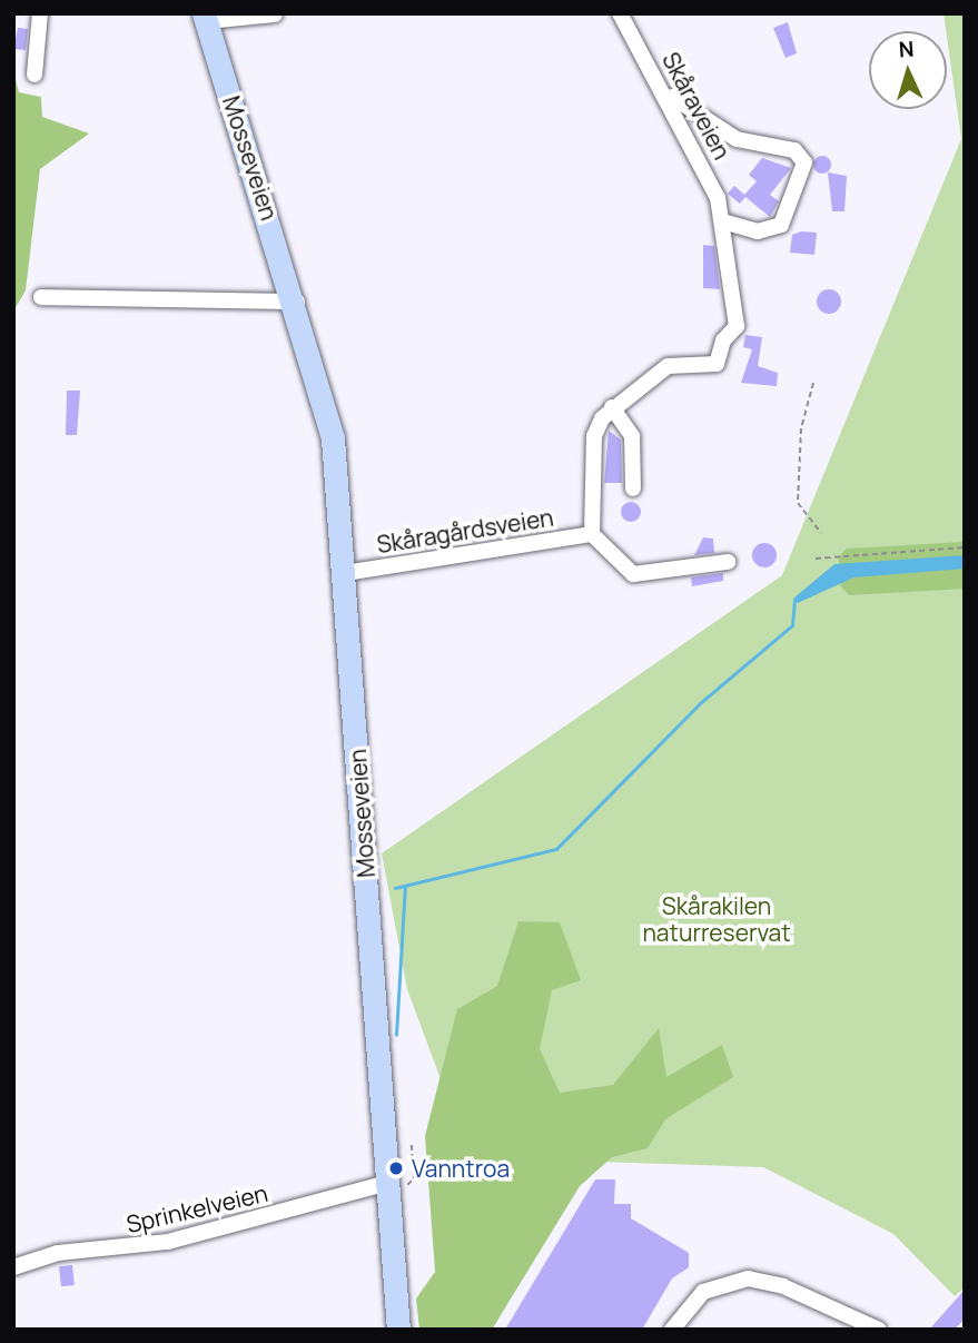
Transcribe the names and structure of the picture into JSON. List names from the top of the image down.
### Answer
{
  "streets": {
    "highway": ["Mosseveien"],
    "street": ["Skåraveien", "Skåragårdsveien", "Sprinkelveien"]
  },
  "crossings": [
    ["Mosseveien", "Skåragårdsveien"],
    ["Mosseveien", "Sprinkelveien"]
  ],
  "parks": ["Skårakilen naturreservat"],
  "places": ["Vanntroa"],
  "north": "top"
}
